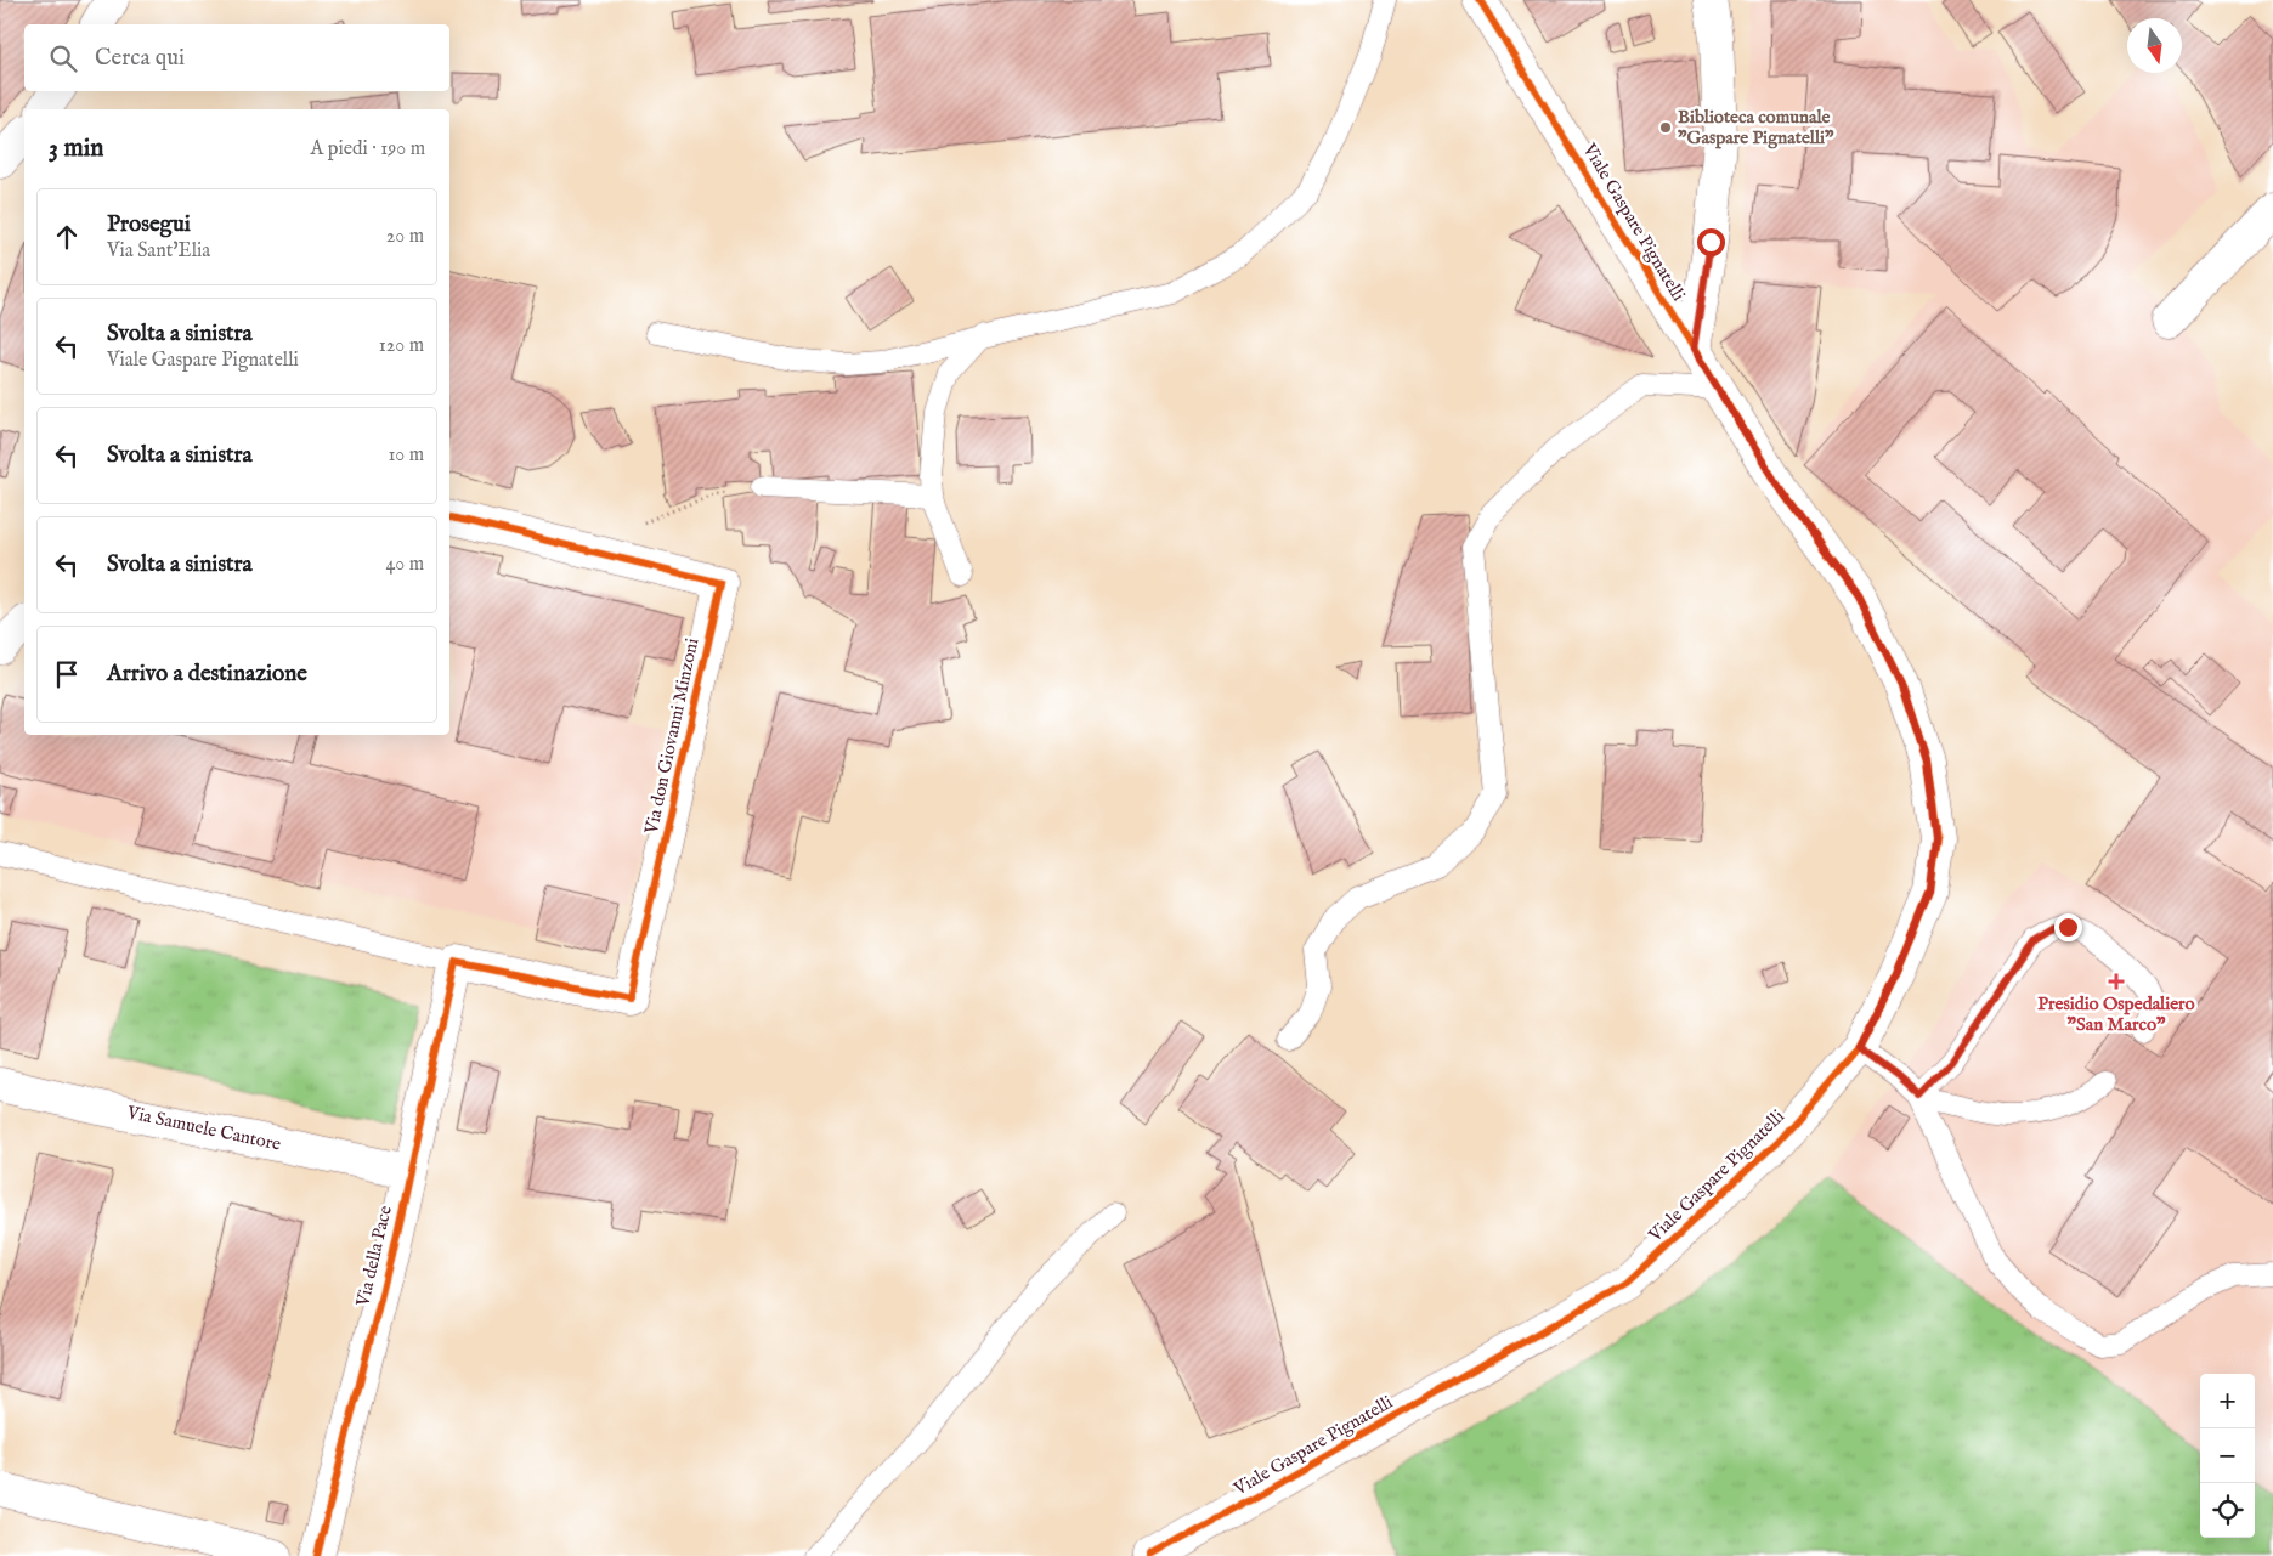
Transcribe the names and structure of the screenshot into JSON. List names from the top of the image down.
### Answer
{
  "streets": {
    "street": [
      "Viale Gaspare Pignatelli",
      "Via don Giovanni Minzoni",
      "Via Samuele Cantore",
      "Via della Pace"
    ]
  },
  "crossings": [
    ["Via don Giovanni Minzoni", "Via della Pace"],
    ["Via Samuele Cantore", "Via della Pace"]
  ],
  "places": {
    "other": ["Biblioteca comunale \"Gaspare Pignatelli\""],
    "health": ["Presidio Ospedaliero \"San Marco\""]
  },
  "north": "bottom",
  "page": {
    "search": "Cerca qui",
    "heading": ["3 min", "A piedi · 190 m"],
    "list": [
      ["Prosegui", "Via Sant'Elia", "20 m"],
      ["Svolta a sinistra", "Viale Gaspare Pignatelli", "120 m"],
      ["Svolta a sinistra", "10 m"],
      ["Svolta a sinistra", "40 m"],
      "Arrivo a destinazione"
    ],
    "map_buttons": ["+", "−"]
  }
}
